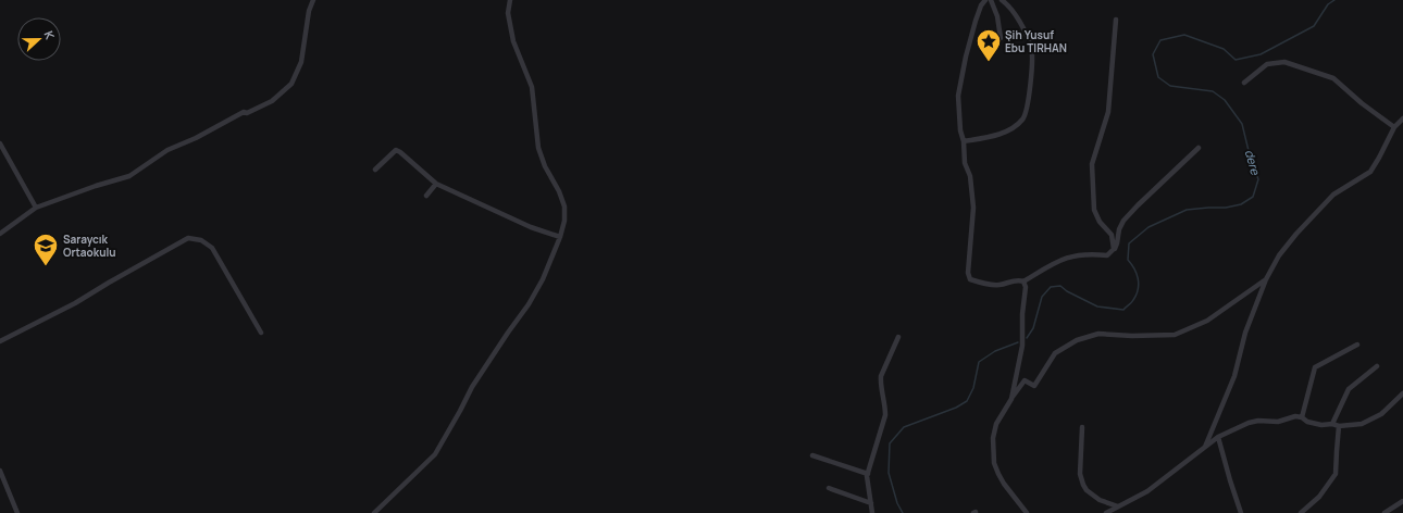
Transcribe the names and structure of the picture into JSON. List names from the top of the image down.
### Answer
{
  "water": ["dere"],
  "places": {
    "place": ["Şih Yusuf Ebu TIRHAN"],
    "school or university": ["Saraycık Ortaokulu"]
  },
  "north": "right"
}
